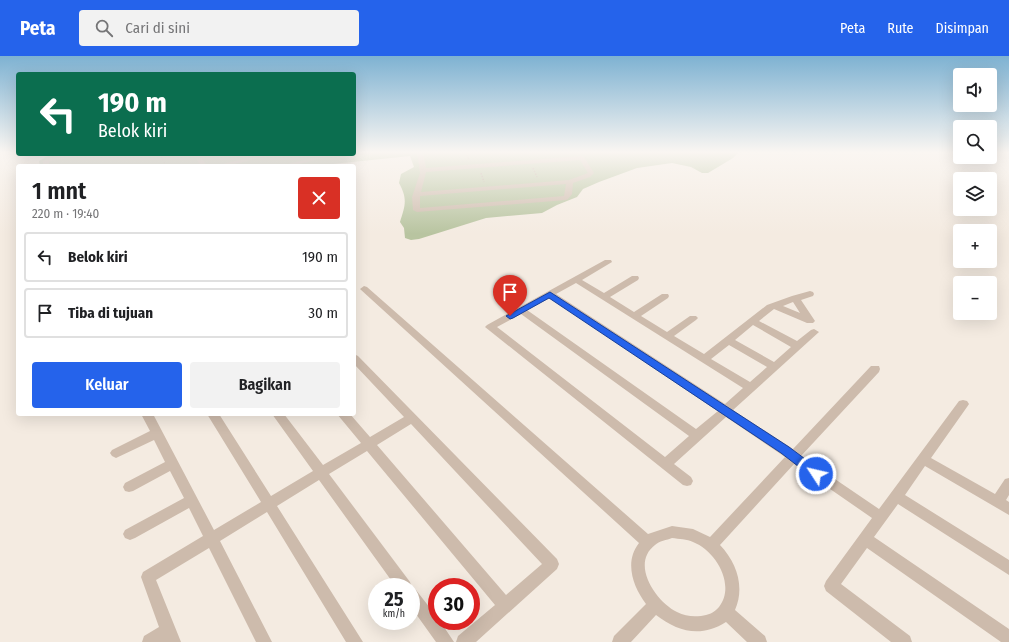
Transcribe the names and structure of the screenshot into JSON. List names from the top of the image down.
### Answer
{
  "page": {
    "header": "Peta",
    "search": "Cari di sini",
    "nav": ["Peta", "Rute", "Disimpan"],
    "map_buttons": ["+", "−"],
    "turn": ["190 m", "Belok kiri"],
    "heading": ["1 mnt", "220 m · 19:40"],
    "list": [
      {
        "name": "Belok kiri",
        "value": "190 m"
      },
      {
        "name": "Tiba di tujuan",
        "value": "30 m"
      }
    ],
    "buttons": ["Keluar", "Bagikan"],
    "speed": "25 km/h",
    "limit": "30"
  }
}
